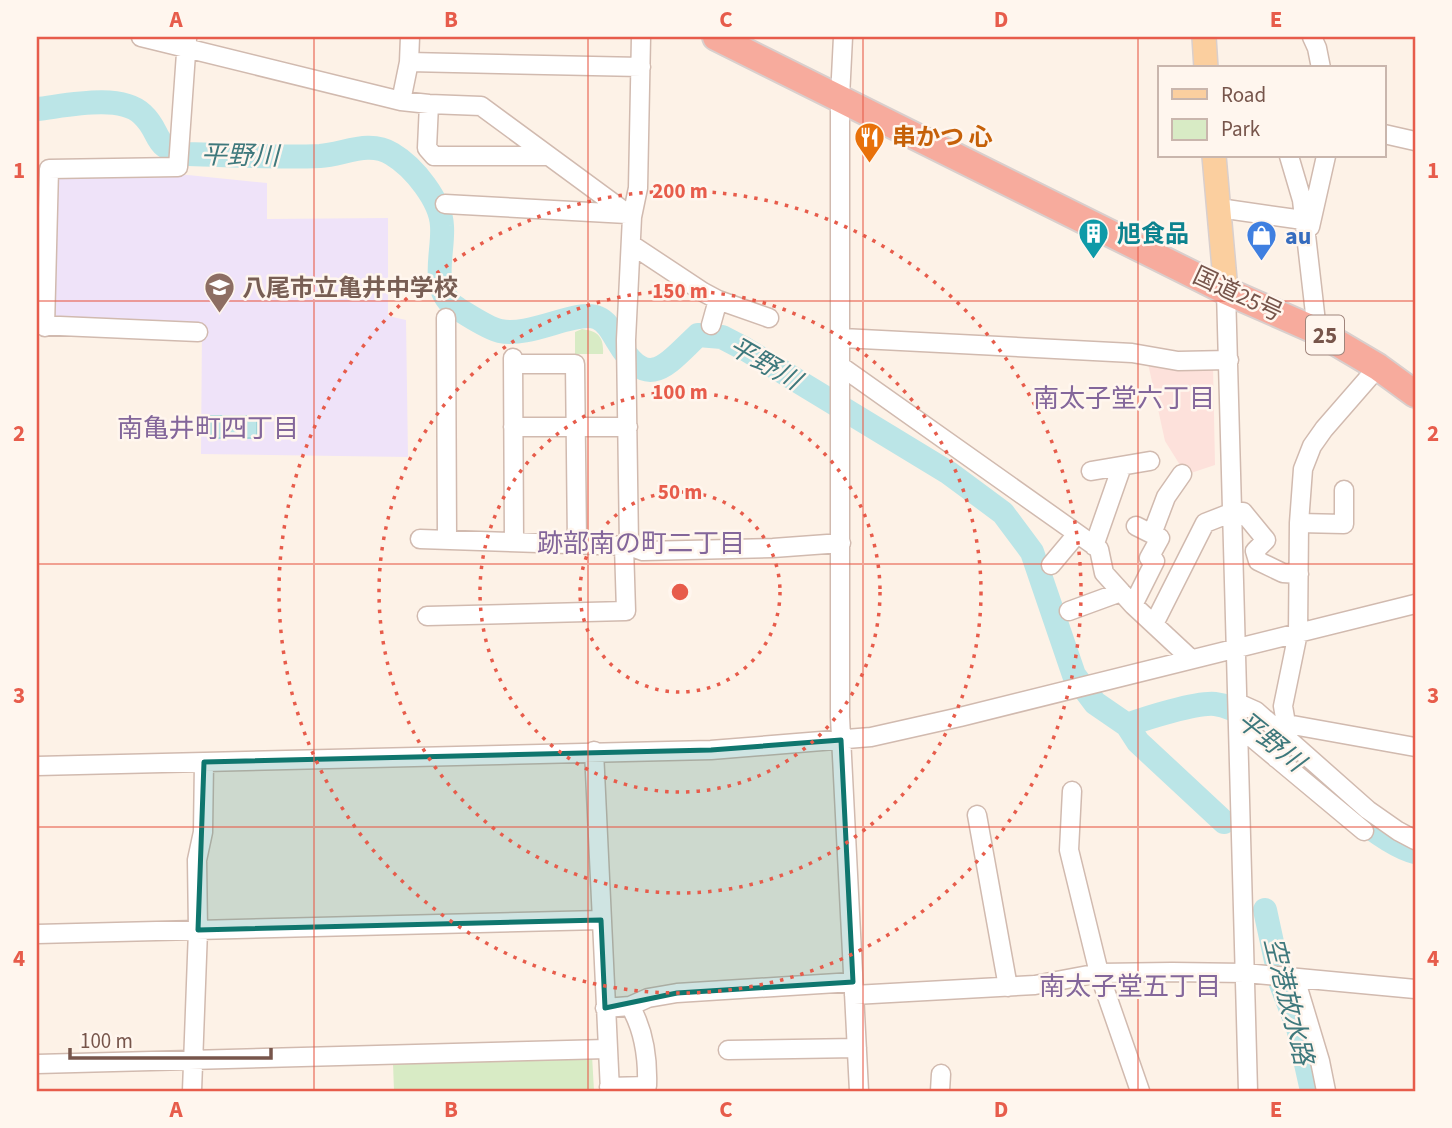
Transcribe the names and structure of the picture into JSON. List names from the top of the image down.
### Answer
{
  "streets": {
    "highway": ["国道25号", "25"]
  },
  "districts": [
    "南太子堂六丁目",
    "南亀井町四丁目",
    "跡部南の町二丁目",
    "南太子堂五丁目"
  ],
  "water": ["平野川", "空港放水路"],
  "places": {
    "restaurant": ["串かつ 心"],
    "building": ["旭食品"],
    "shop": ["au"],
    "school or university": ["八尾市立亀井中学校"]
  },
  "legend": ["Road", "Park"],
  "scale_bar": "100 m",
  "grid": {
    "columns": [
      "A",
      "B",
      "C",
      "D",
      "E"
    ],
    "rows": [
      "1",
      "2",
      "3",
      "4"
    ]
  },
  "rings": [
    "200 m",
    "150 m",
    "100 m",
    "50 m"
  ]
}
